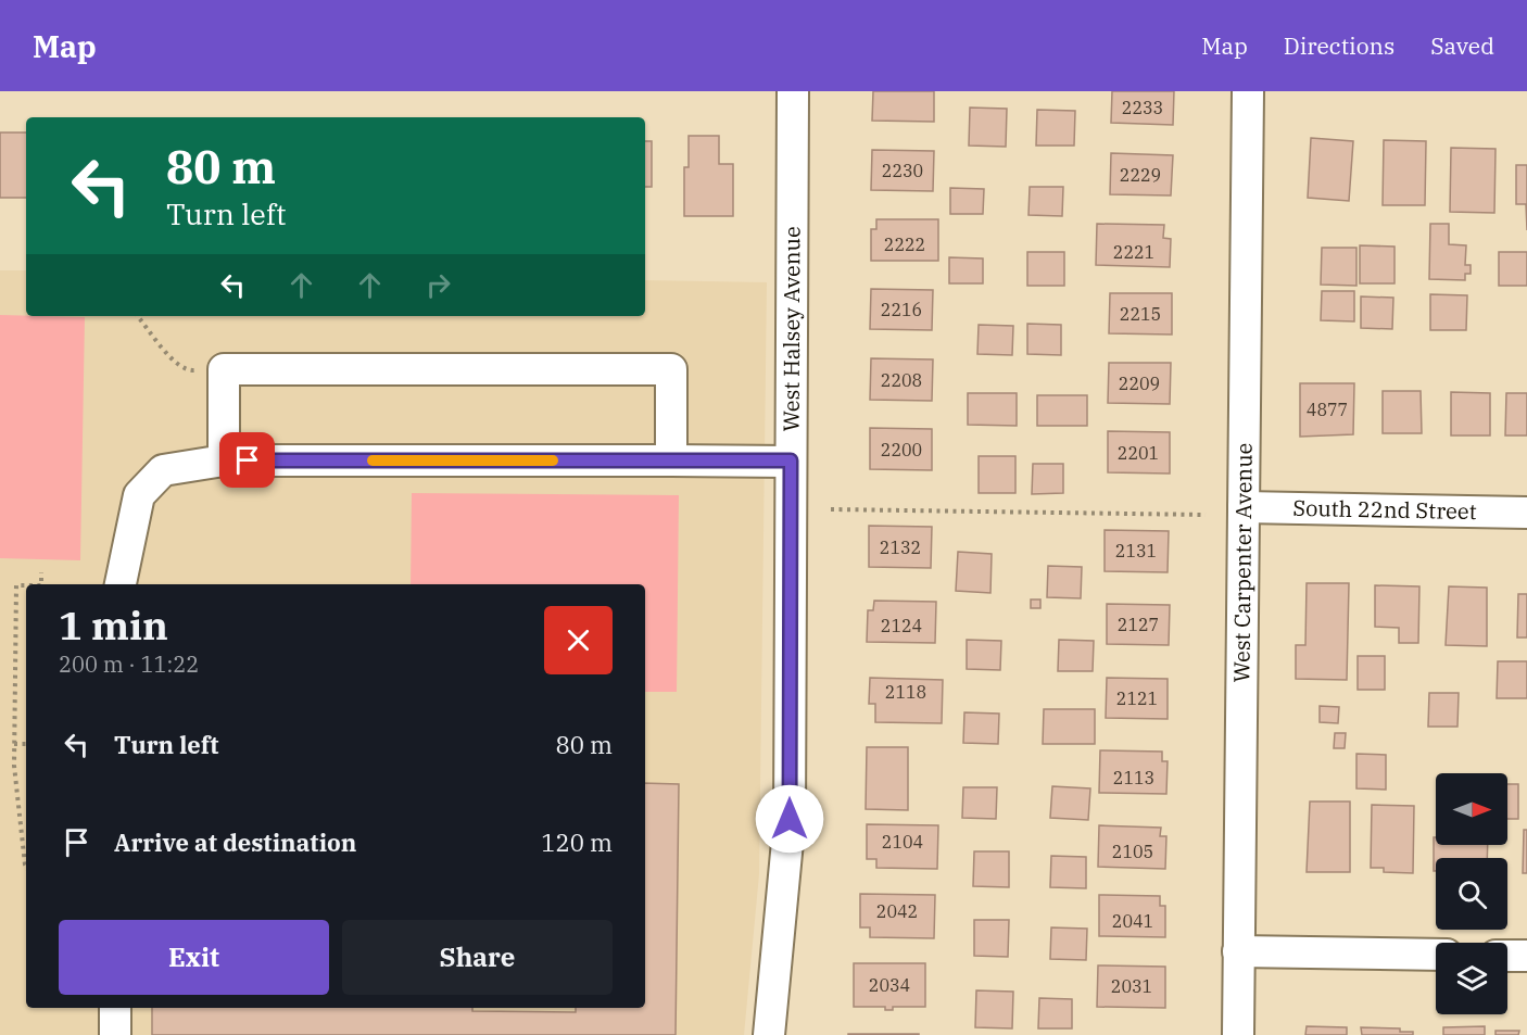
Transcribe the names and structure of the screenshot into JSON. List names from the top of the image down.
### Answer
{
  "streets": {
    "street": ["West Halsey Avenue", "South 22nd Street", "West Carpenter Avenue"]
  },
  "crossings": [
    ["South 22nd Street", "West Carpenter Avenue"]
  ],
  "house_numbers": [
    "2233",
    "2230",
    "2229",
    "2222",
    "2221",
    "2216",
    "2215",
    "2208",
    "2209",
    "4877",
    "2200",
    "2201",
    "2132",
    "2131",
    "2127",
    "2124",
    "2118",
    "2121",
    "2113",
    "2104",
    "2105",
    "2042",
    "2041",
    "2034",
    "2031"
  ],
  "north": "right",
  "page": {
    "header": "Map",
    "nav": ["Map", "Directions", "Saved"],
    "turn": ["80 m", "Turn left"],
    "heading": ["1 min", "200 m · 11:22"],
    "list": [
      {
        "name": "Turn left",
        "value": "80 m"
      },
      {
        "name": "Arrive at destination",
        "value": "120 m"
      }
    ],
    "buttons": ["Exit", "Share"]
  }
}
